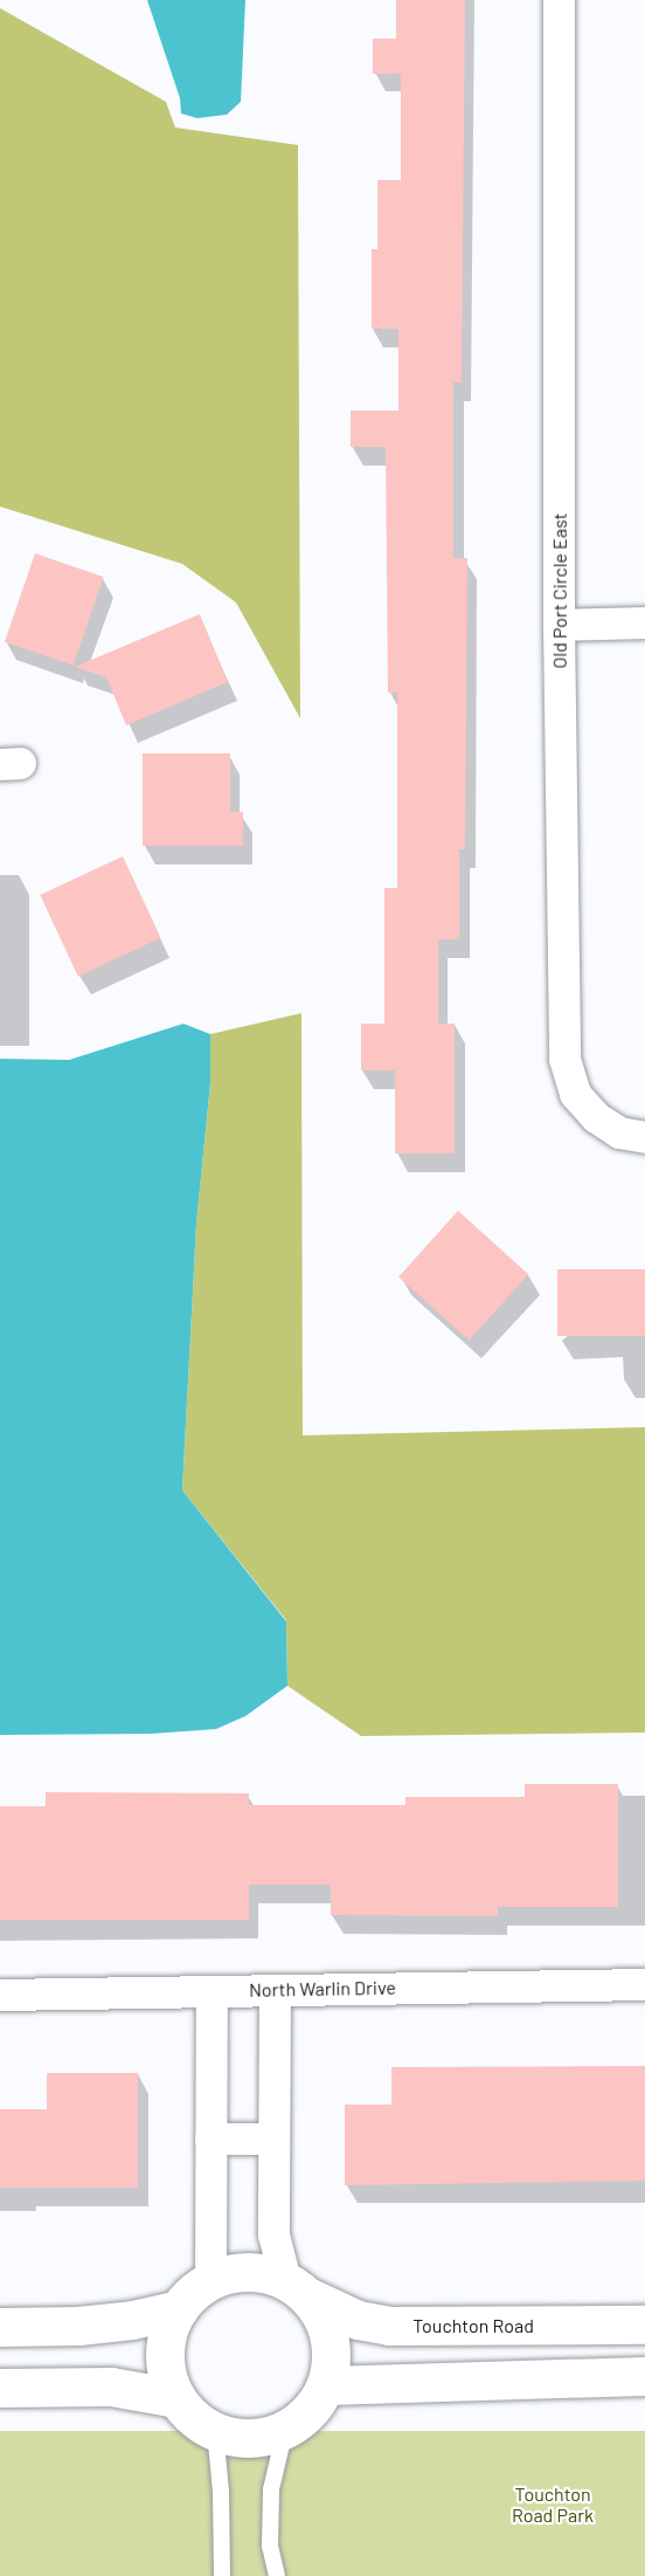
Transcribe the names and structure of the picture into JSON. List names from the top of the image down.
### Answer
{
  "streets": {
    "street": ["Old Port Circle East", "North Warlin Drive", "Touchton Road"]
  },
  "parks": ["Touchton Road Park"]
}
